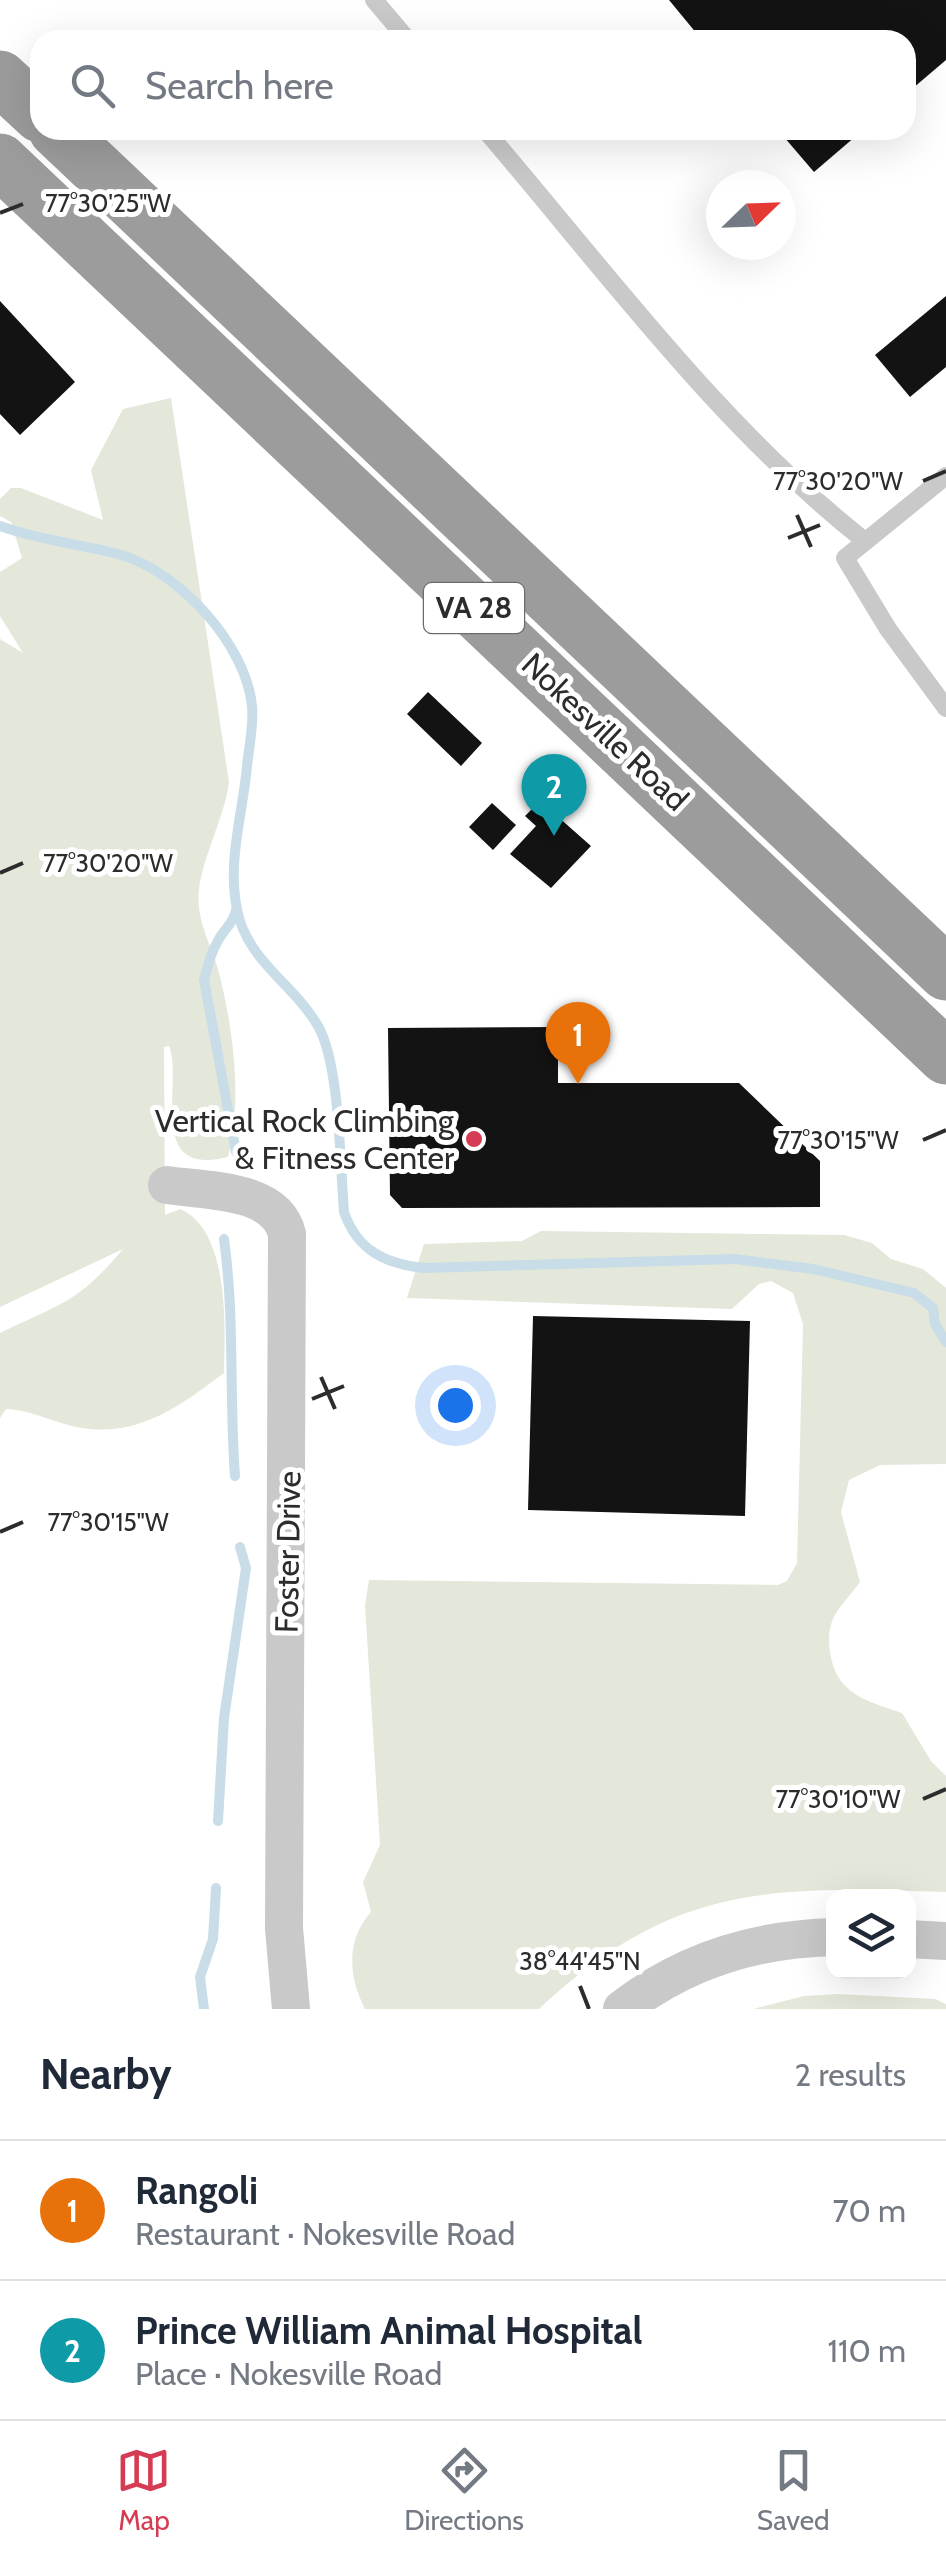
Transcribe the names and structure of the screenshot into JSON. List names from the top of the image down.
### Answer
{
  "streets": {
    "highway": ["VA 28", "Nokesville Road"],
    "street": ["Foster Drive"]
  },
  "places": ["Vertical Rock Climbing & Fitness Center"],
  "north": "top right",
  "page": {
    "search": "Search here",
    "pins": ["2", "1"],
    "heading": ["Nearby", "2 results"],
    "list": [
      {
        "mark": "1",
        "name": "Rangoli",
        "note": "Restaurant · Nokesville Road",
        "value": "70 m"
      },
      {
        "mark": "2",
        "name": "Prince William Animal Hospital",
        "note": "Place · Nokesville Road",
        "value": "110 m"
      }
    ],
    "nav": ["Map", "Directions", "Saved"]
  },
  "coordinates": [
    "77°30'25\"W",
    "77°30'20\"W",
    "77°30'15\"W",
    "77°30'10\"W",
    "38°44'45\"N"
  ]
}
